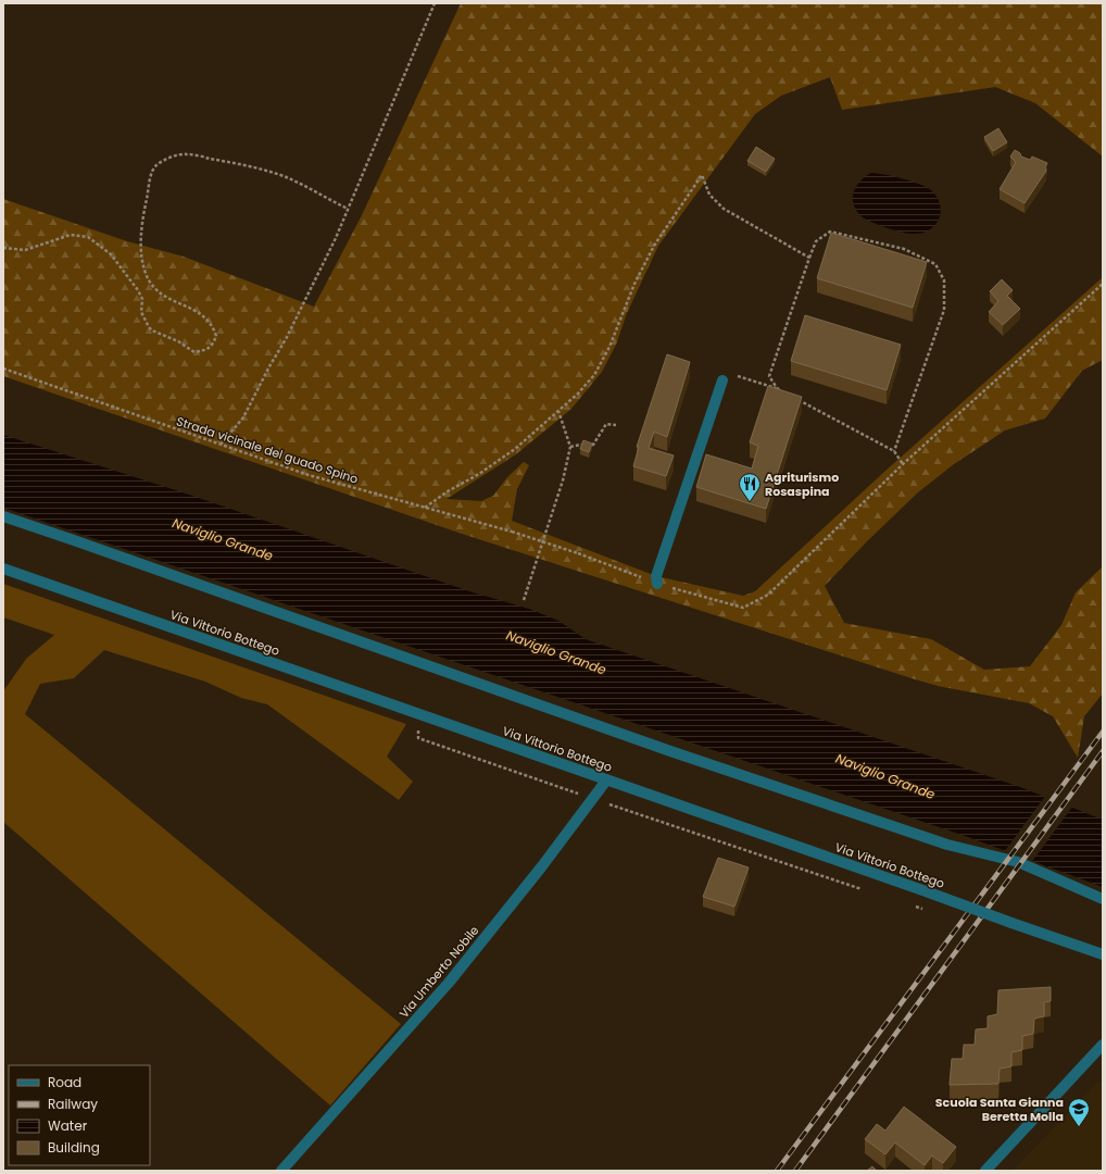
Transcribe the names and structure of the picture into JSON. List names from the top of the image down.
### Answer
{
  "streets": {
    "street": ["Via Vittorio Bottego", "Via Umberto Nobile"],
    "path": ["Strada vicinale del guado Spino"]
  },
  "crossings": [
    ["Via Vittorio Bottego", "Via Umberto Nobile"]
  ],
  "water": ["Naviglio Grande"],
  "places": {
    "restaurant": ["Agriturismo Rosaspina"],
    "school or university": ["Scuola Santa Gianna Beretta Molla"]
  },
  "legend": [
    "Road",
    "Railway",
    "Water",
    "Building"
  ]
}
